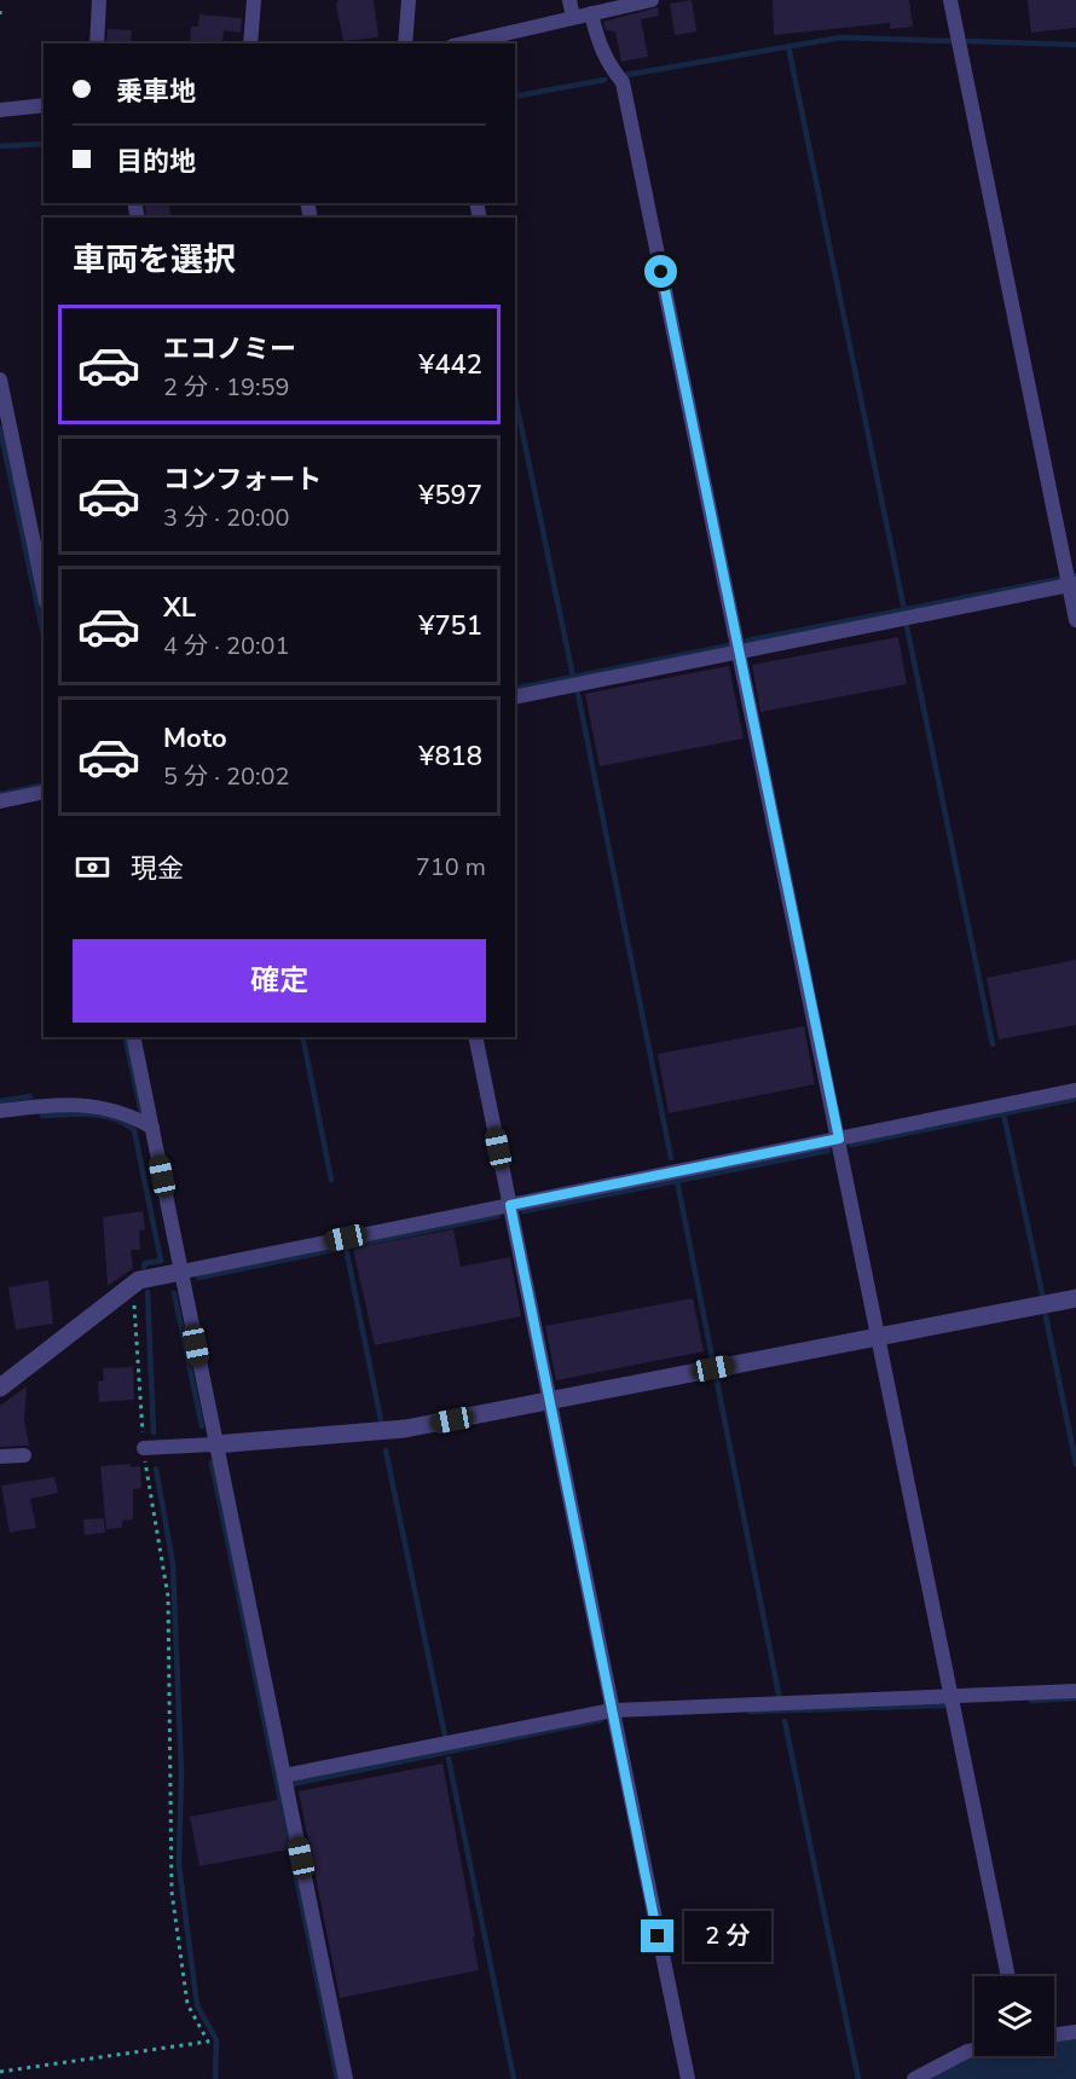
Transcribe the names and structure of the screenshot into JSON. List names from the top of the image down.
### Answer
{
  "page": {
    "banner": ["乗車地", "目的地"],
    "heading": "車両を選択",
    "list": [
      {
        "name": "エコノミー",
        "note": "2 分 · 19:59",
        "value": "¥442"
      },
      {
        "name": "コンフォート",
        "note": "3 分 · 20:00",
        "value": "¥597"
      },
      {
        "name": "XL",
        "note": "4 分 · 20:01",
        "value": "¥751"
      },
      {
        "name": "Moto",
        "note": "5 分 · 20:02",
        "value": "¥818"
      }
    ],
    "pay": ["現金", "710 m"],
    "buttons": "確定",
    "bubble": "2 分"
  }
}
